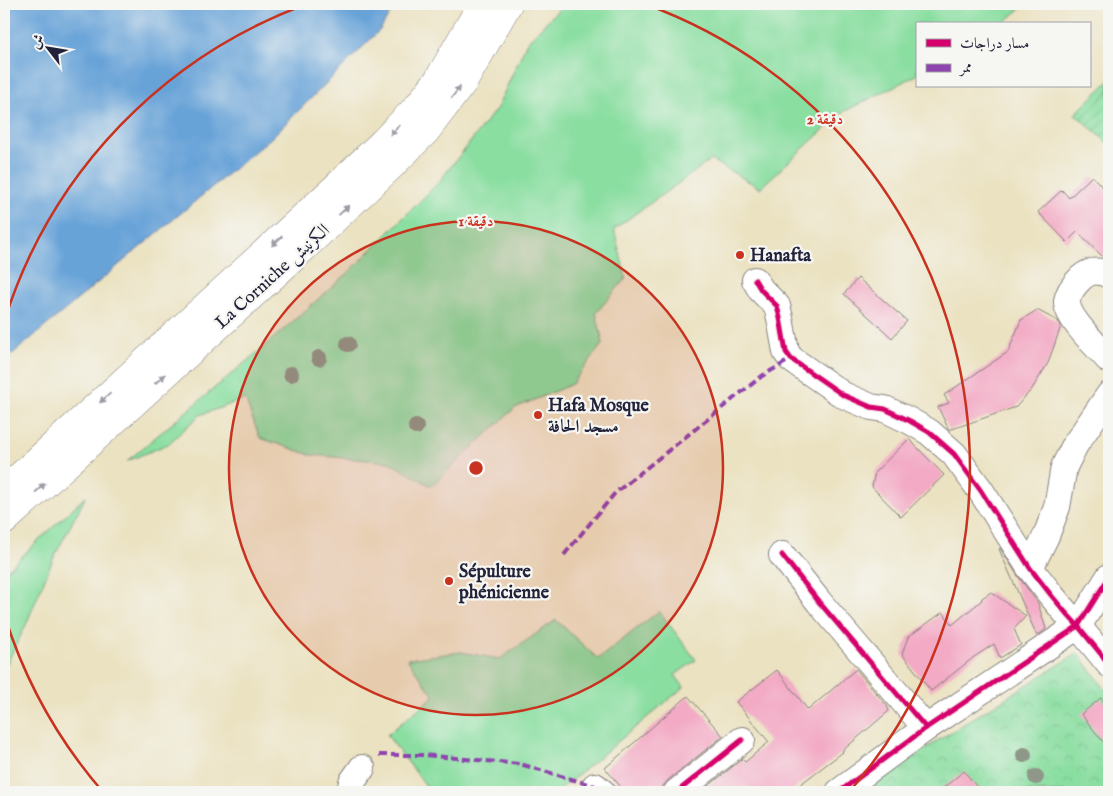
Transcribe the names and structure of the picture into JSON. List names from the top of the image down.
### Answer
{
  "streets": {
    "main road": ["La Corniche الكرنيش"]
  },
  "places": ["Hanafta", "Hafa Mosque مسجد الحافة", "Sépulture phénicienne"],
  "legend": ["مسار دراجات", "ممر"],
  "north": "top left",
  "rings": ["2 دقيقة", "1 دقيقة"]
}
